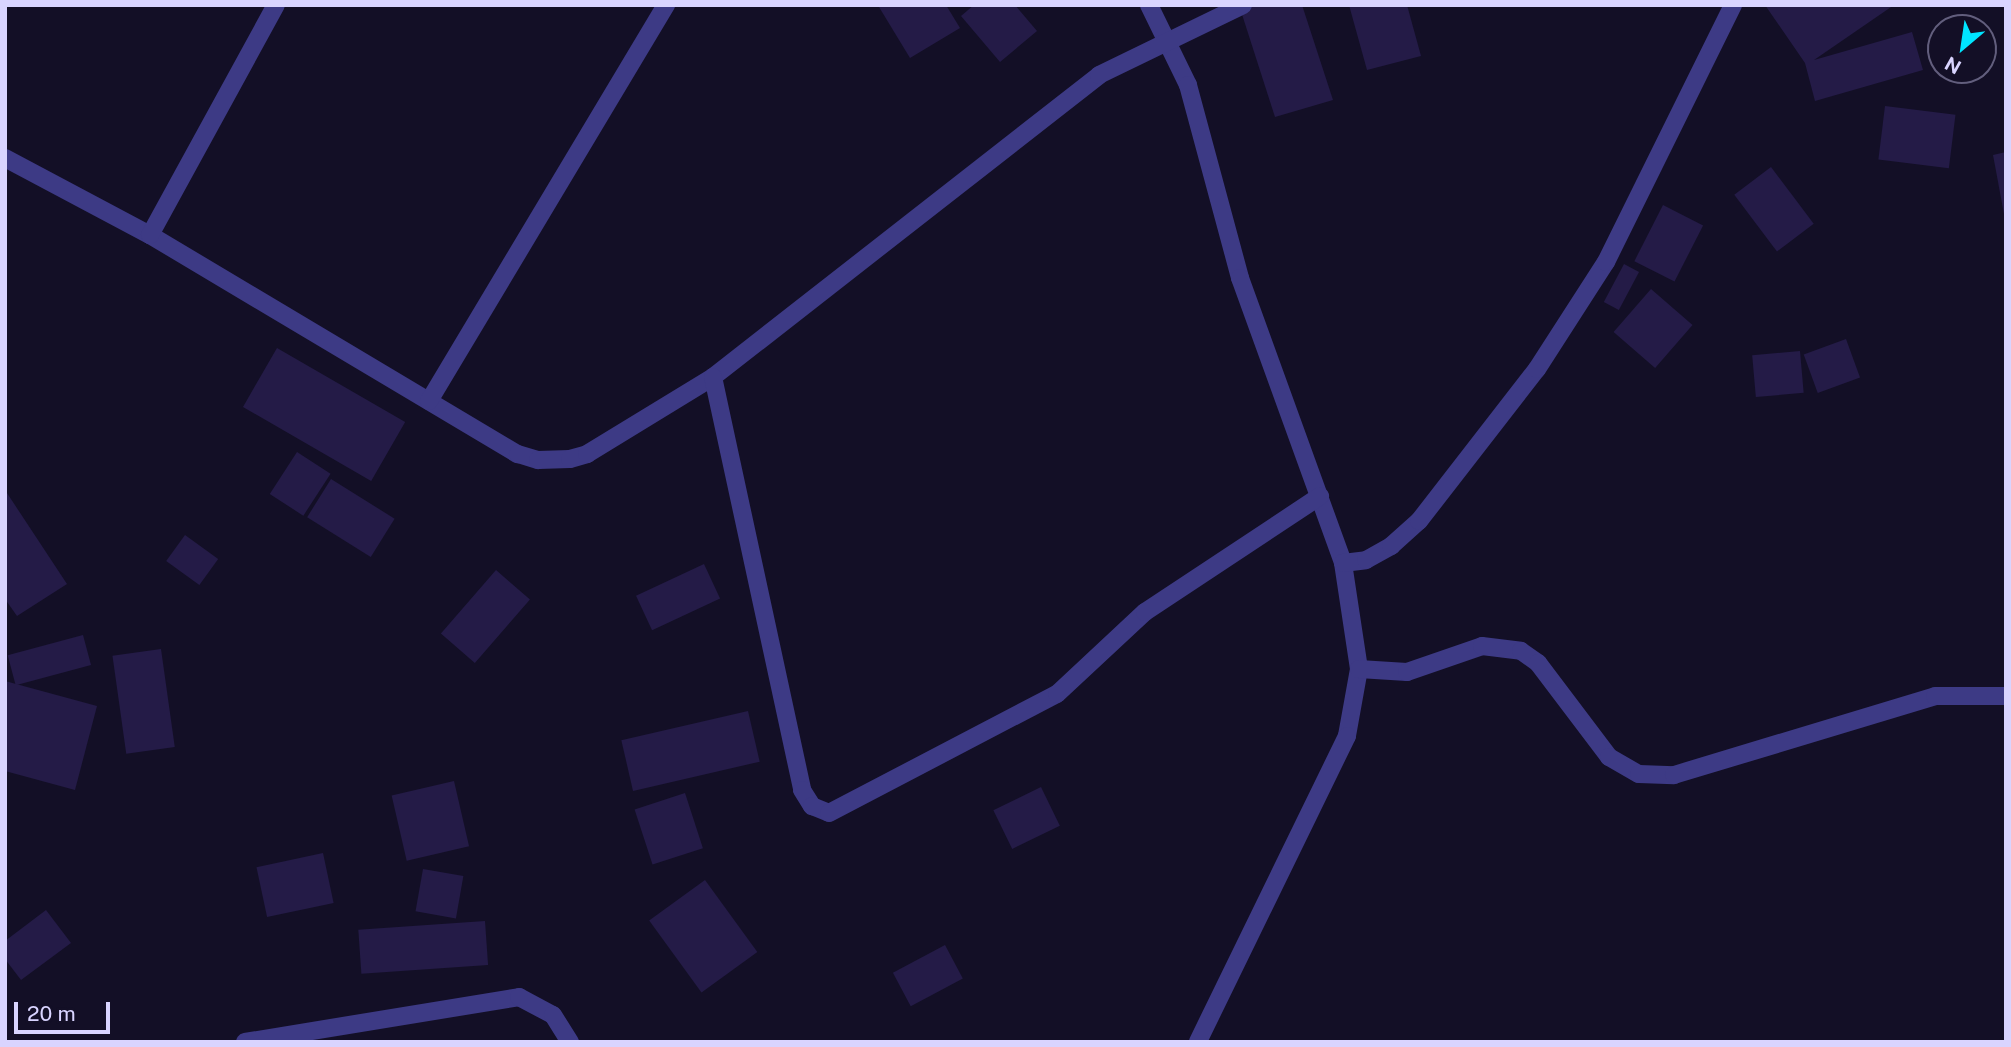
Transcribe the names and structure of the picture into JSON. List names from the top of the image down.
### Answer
{
  "scale_bar": "20 m",
  "north": "bottom left"
}
